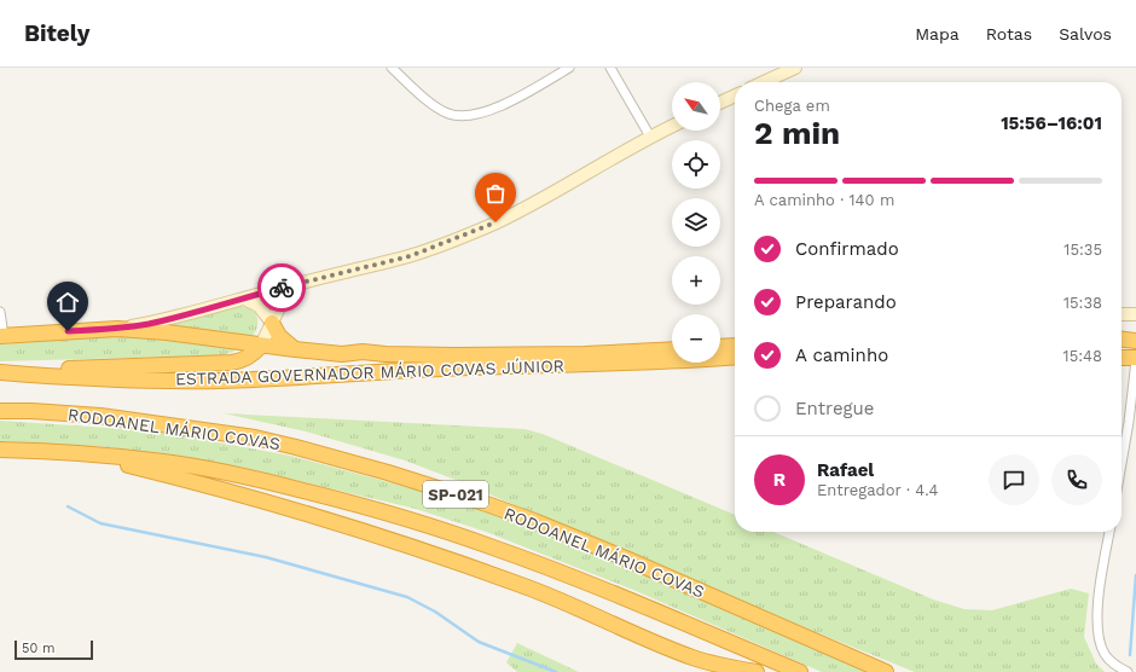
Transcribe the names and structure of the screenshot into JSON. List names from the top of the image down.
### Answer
{
  "streets": {
    "highway": ["ESTRADA GOVERNADOR MÁRIO COVAS JÚNIOR", "RODOANEL MÁRIO COVAS", "SP-021"]
  },
  "scale_bar": "50 m",
  "north": "top left",
  "page": {
    "header": "Bitely",
    "nav": ["Mapa", "Rotas", "Salvos"],
    "map_buttons": ["+", "−"],
    "heading": ["2 min", "Chega em", "15:56–16:01"],
    "panel": ["Rafael", "Entregador · 4.4"],
    "bar": "A caminho · 140 m",
    "list": [
      ["Confirmado", "15:35"],
      ["Preparando", "15:38"],
      ["A caminho", "15:48"],
      "Entregue"
    ],
    "round": "R",
    "scale": "50 m"
  }
}
